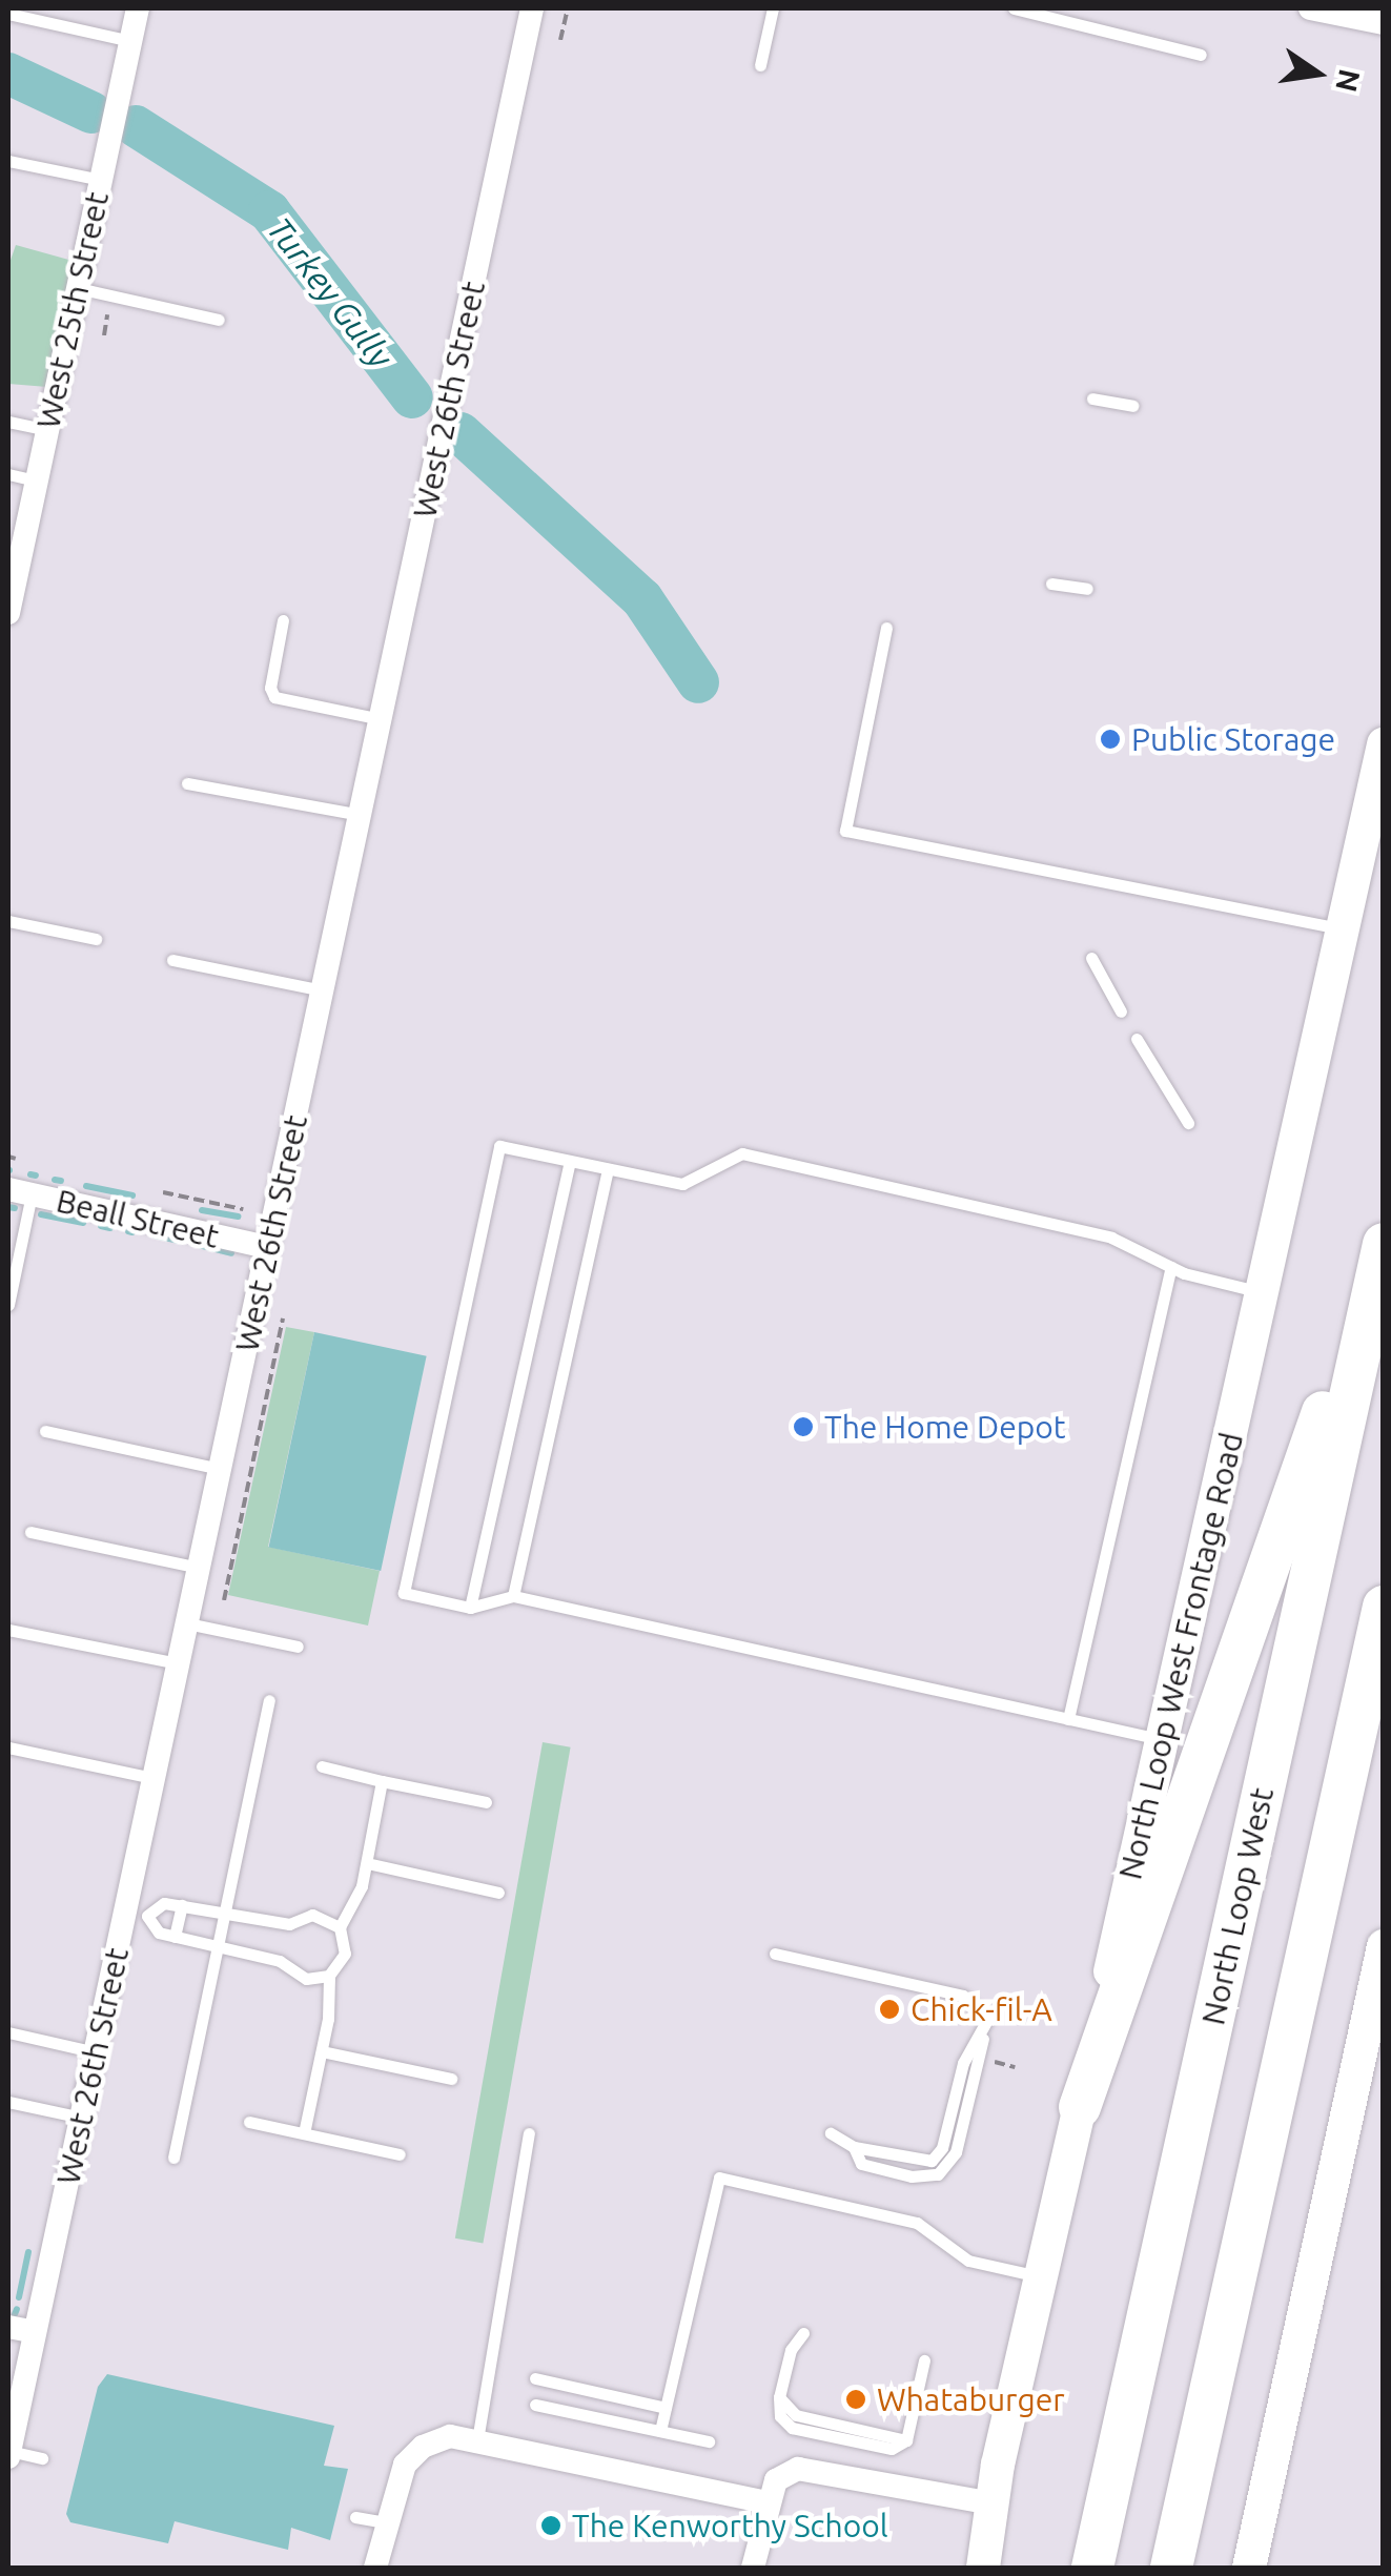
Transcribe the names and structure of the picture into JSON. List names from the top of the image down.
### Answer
{
  "streets": {
    "highway": ["North Loop West"],
    "main road": ["North Loop West Frontage Road"],
    "street": ["West 25th Street", "West 26th Street", "Beall Street"]
  },
  "crossings": [
    ["West 26th Street", "Beall Street"]
  ],
  "water": ["Turkey Gully"],
  "places": [
    "Public Storage",
    "The Home Depot",
    "Chick-fil-A",
    "Whataburger",
    "The Kenworthy School"
  ],
  "north": "right"
}
